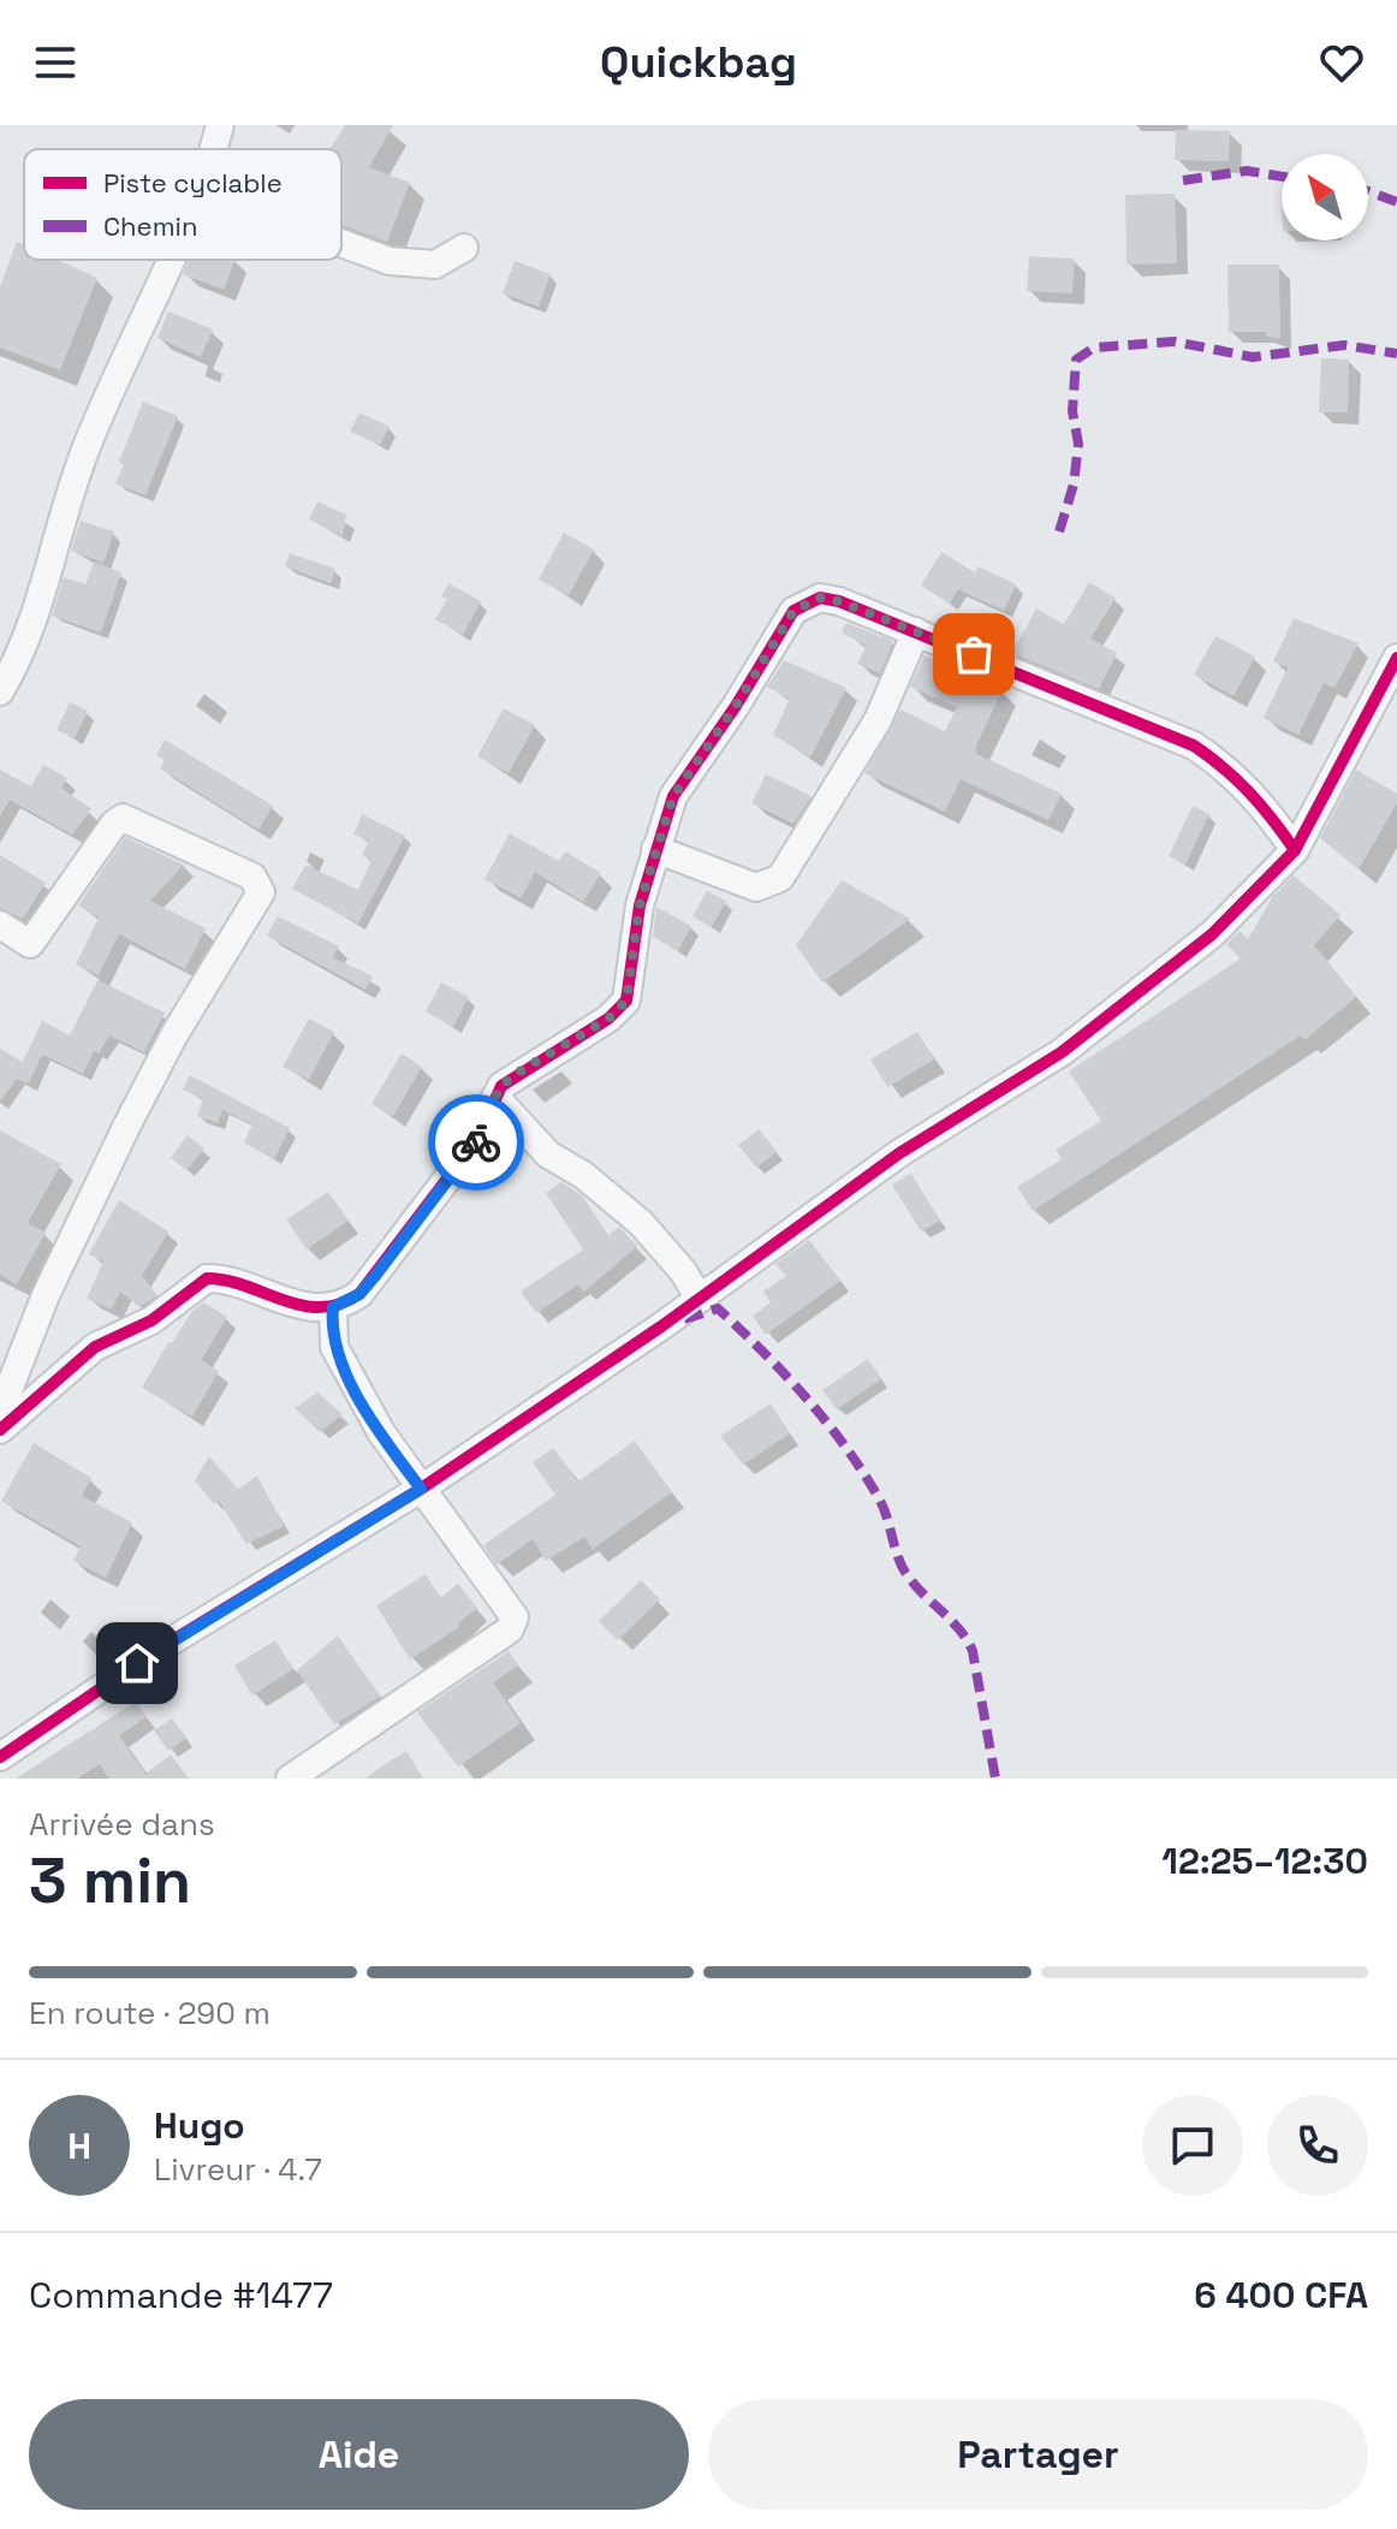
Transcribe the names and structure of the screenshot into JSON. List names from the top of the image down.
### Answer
{
  "legend": ["Piste cyclable", "Chemin"],
  "north": "top left",
  "page": {
    "header": "Quickbag",
    "heading": ["3 min", "Arrivée dans", "12:25–12:30"],
    "panel": [
      "Hugo",
      "Livreur · 4.7",
      "Commande #1477",
      "6 400 CFA"
    ],
    "bar": "En route · 290 m",
    "round": "H",
    "buttons": ["Aide", "Partager"]
  }
}
